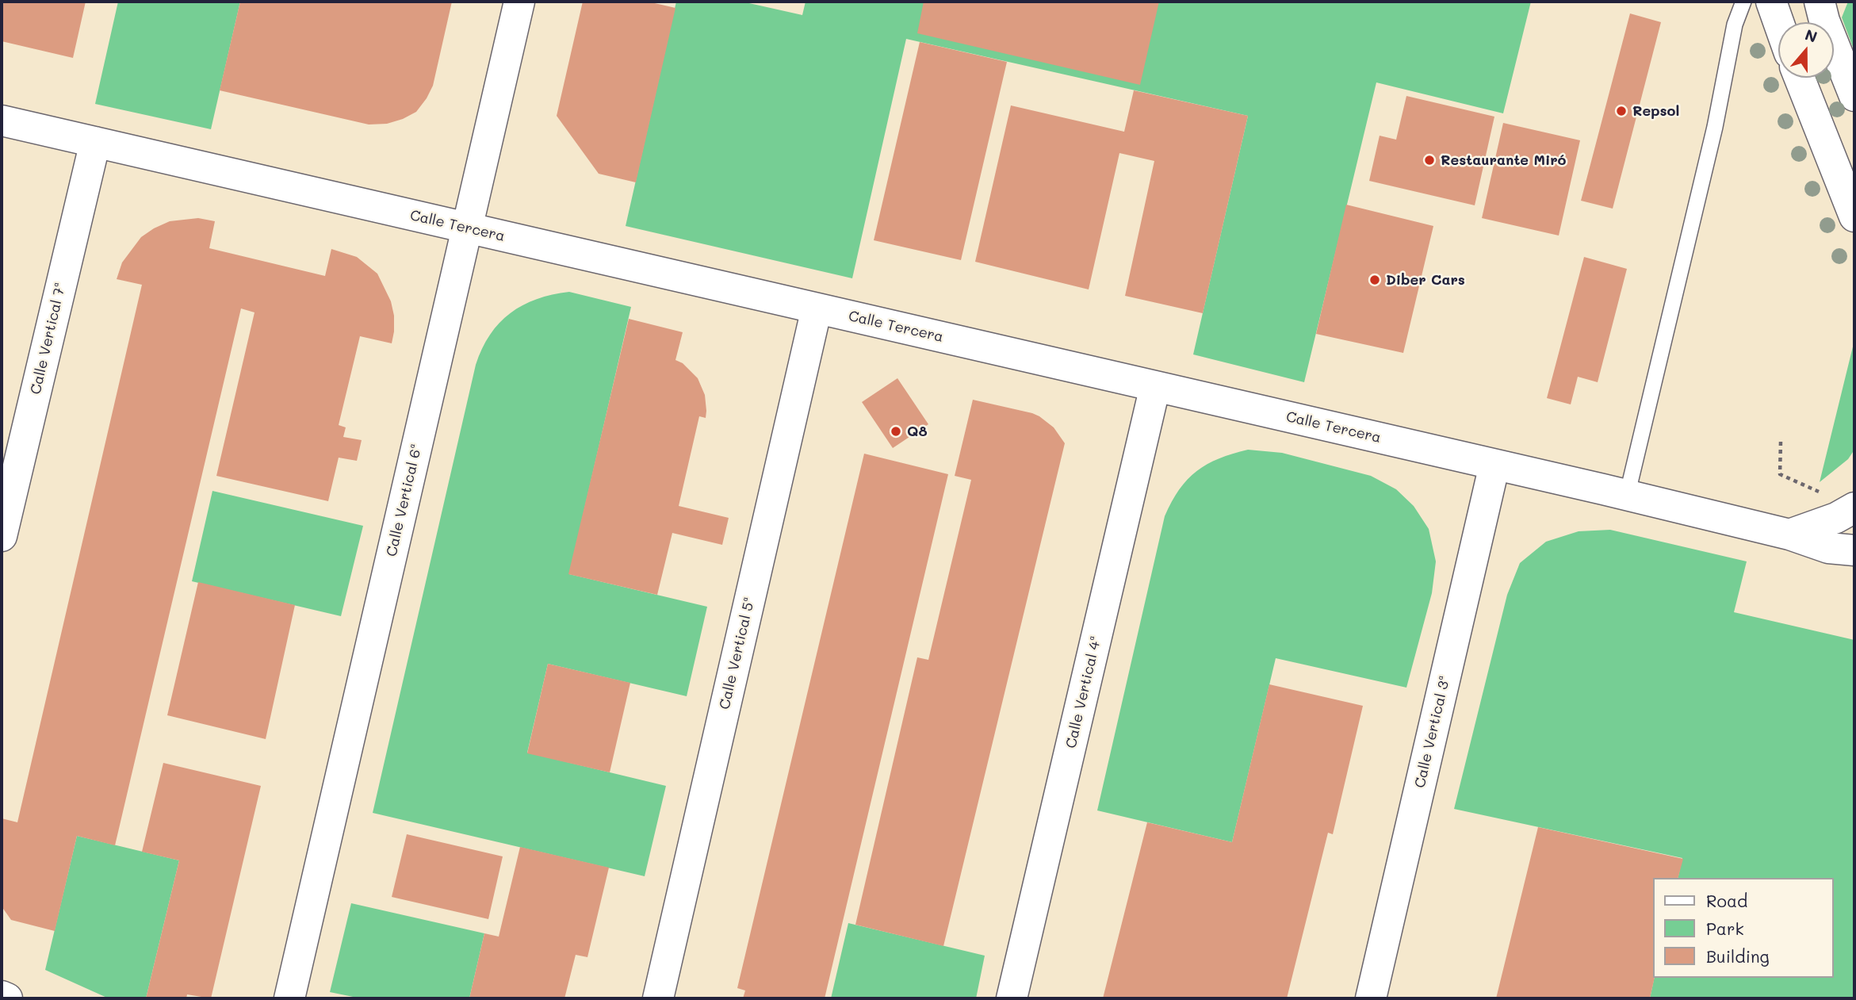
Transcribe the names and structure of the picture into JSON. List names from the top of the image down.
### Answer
{
  "streets": {
    "street": [
      "Calle Tercera",
      "Calle Vertical 7ª",
      "Calle Vertical 6ª",
      "Calle Vertical 5ª",
      "Calle Vertical 4ª",
      "Calle Vertical 3ª"
    ]
  },
  "crossings": [
    ["Calle Tercera", "Calle Vertical 7ª"],
    ["Calle Tercera", "Calle Vertical 6ª"],
    ["Calle Tercera", "Calle Vertical 5ª"],
    ["Calle Tercera", "Calle Vertical 4ª"],
    ["Calle Tercera", "Calle Vertical 3ª"]
  ],
  "places": [
    "Repsol",
    "Restaurante Miró",
    "Diber Cars",
    "Q8"
  ],
  "legend": ["Road", "Park", "Building"],
  "north": "top"
}
